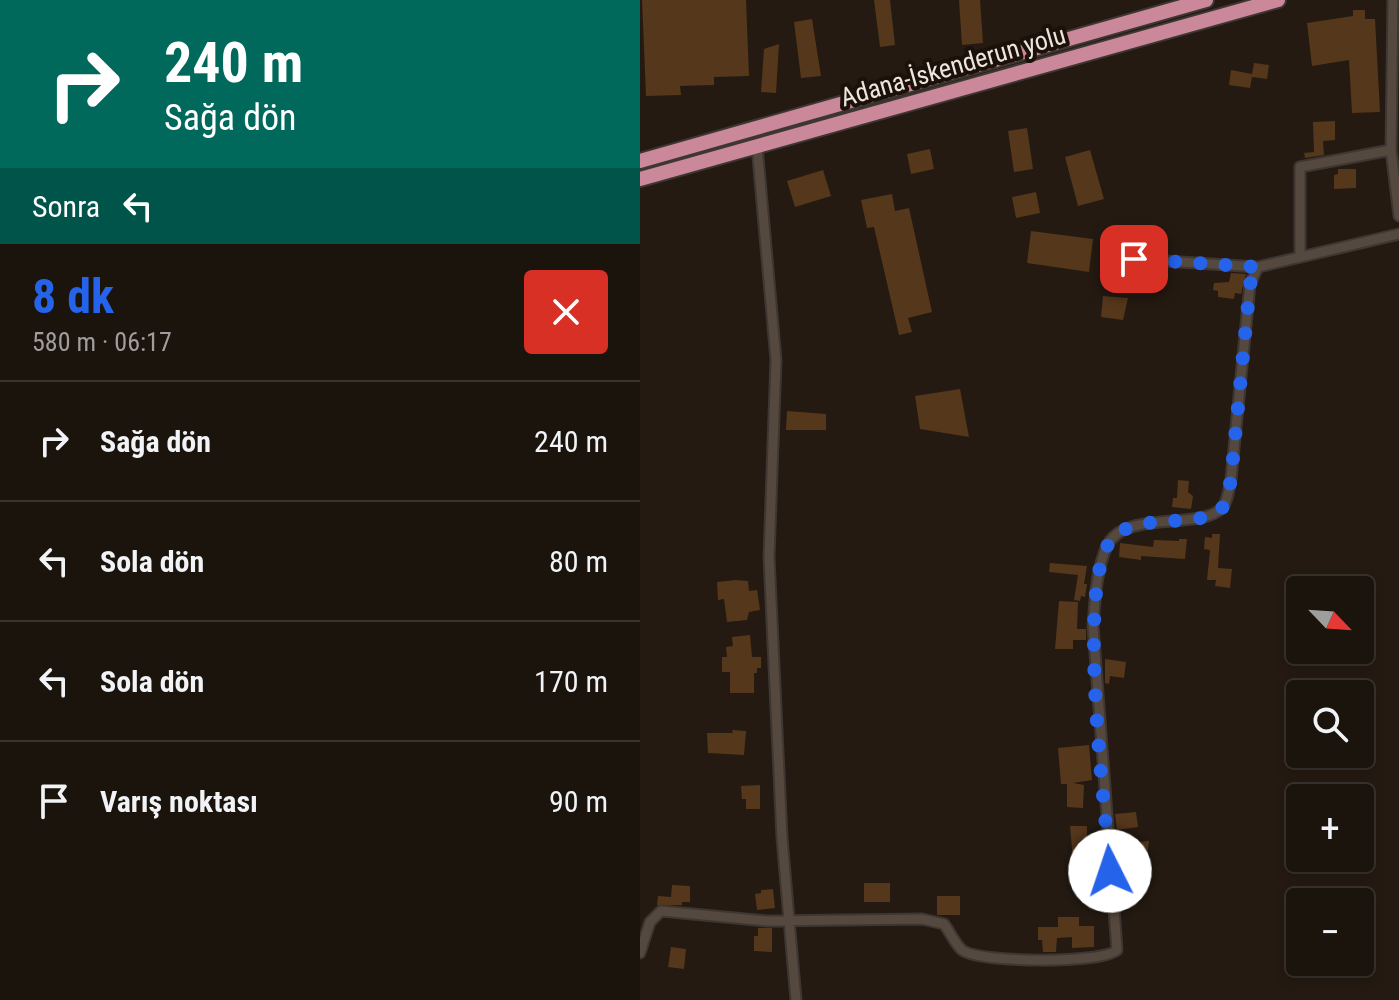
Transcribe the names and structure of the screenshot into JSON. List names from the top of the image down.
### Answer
{
  "streets": {
    "highway": ["Adana-İskenderun yolu"]
  },
  "north": "bottom right",
  "page": {
    "turn": ["240 m", "Sağa dön"],
    "then": "Sonra",
    "heading": ["8 dk", "580 m · 06:17"],
    "list": [
      {
        "name": "Sağa dön",
        "value": "240 m"
      },
      {
        "name": "Sola dön",
        "value": "80 m"
      },
      {
        "name": "Sola dön",
        "value": "170 m"
      },
      {
        "name": "Varış noktası",
        "value": "90 m"
      }
    ],
    "map_buttons": ["+", "−"]
  }
}
